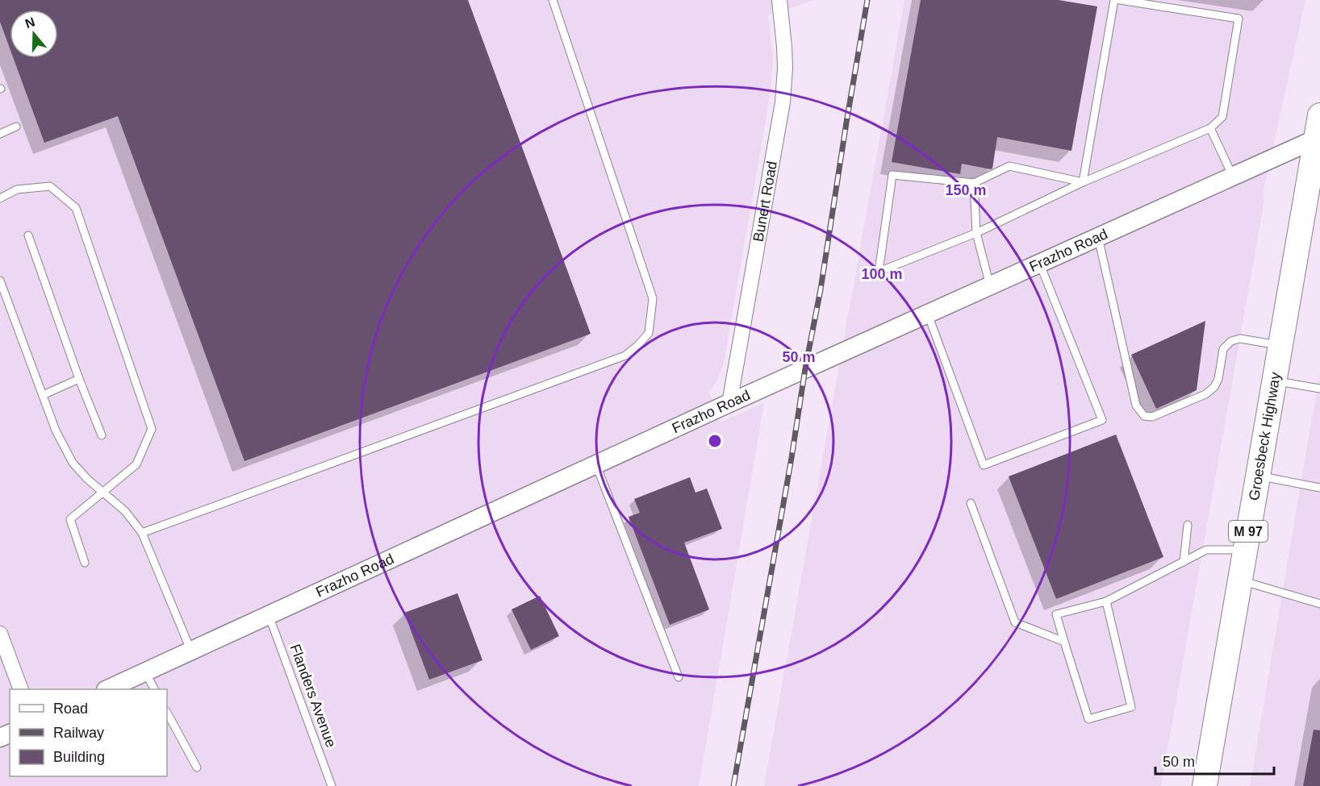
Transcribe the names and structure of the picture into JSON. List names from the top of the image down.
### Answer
{
  "streets": {
    "main road": ["Groesbeck Highway", "M 97"],
    "street": ["Bunert Road", "Frazho Road"],
    "lane": ["Flanders Avenue"]
  },
  "crossings": [
    ["Bunert Road", "Frazho Road"],
    ["Frazho Road", "Groesbeck Highway"],
    ["Frazho Road", "Flanders Avenue"]
  ],
  "legend": ["Road", "Railway", "Building"],
  "scale_bar": "50 m",
  "north": "top",
  "rings": ["150 m", "100 m", "50 m"]
}
